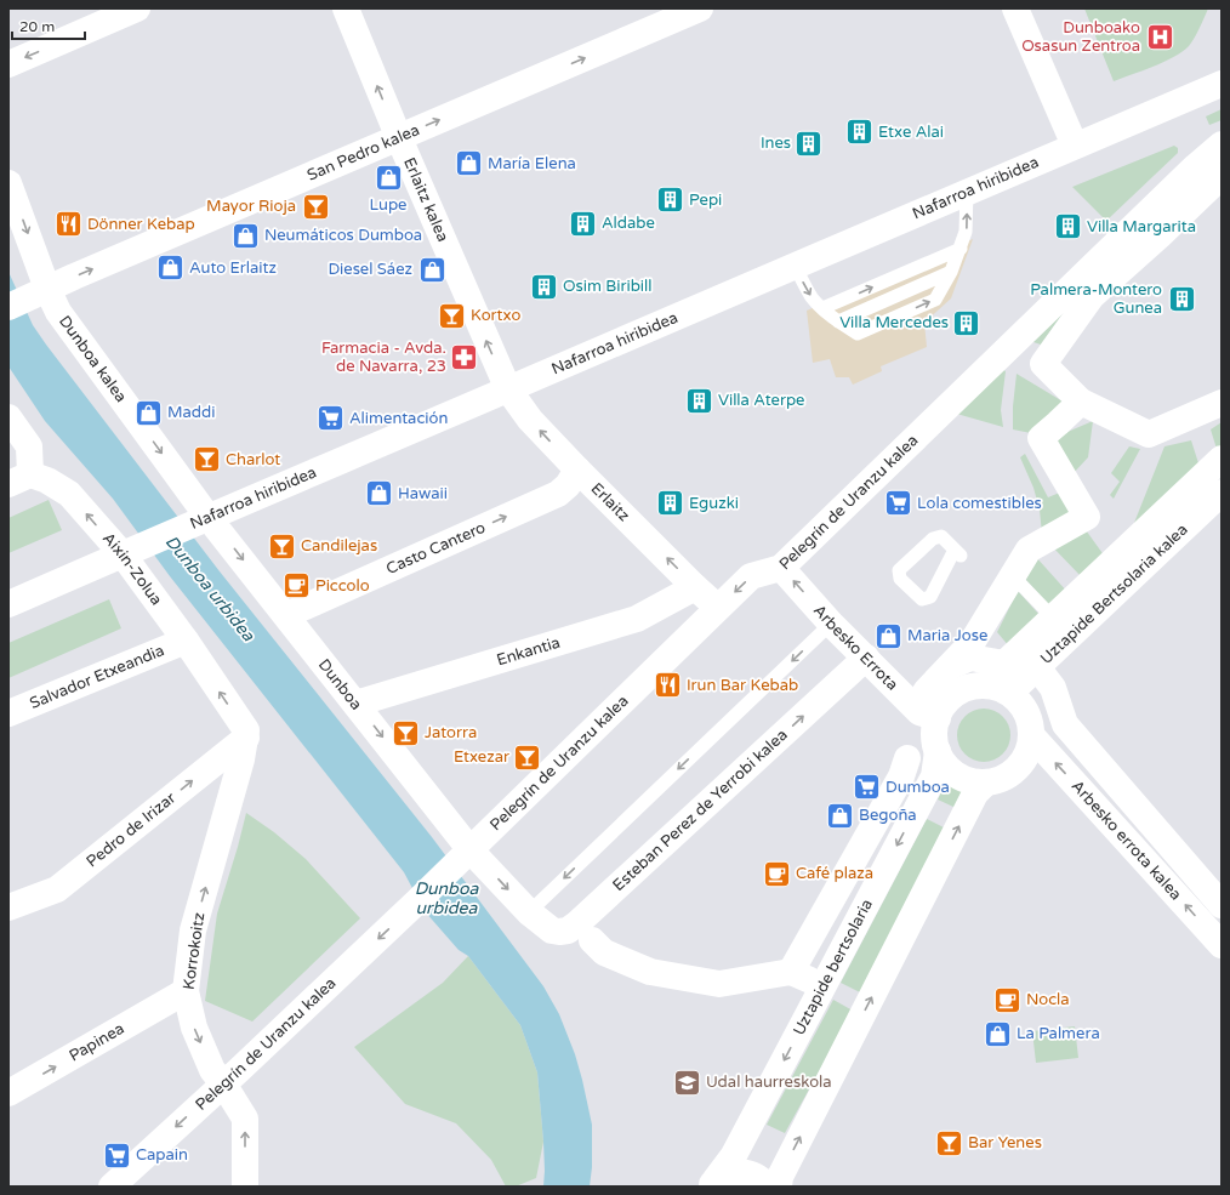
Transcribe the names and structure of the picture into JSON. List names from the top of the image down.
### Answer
{
  "streets": {
    "street": [
      "San Pedro kalea",
      "Nafarroa hiribidea",
      "Erlaitz kalea",
      "Dunboa kalea",
      "Pelegrín de Uranzu kalea",
      "Erlaitz",
      "Casto Cantero",
      "Aixin-Zolua",
      "Uztapide Bertsolaria kalea",
      "Arbesko Errota",
      "Enkantia",
      "Salvador Etxeandia",
      "Dunboa",
      "Esteban Perez de Yerrobi kalea",
      "Pedro de Irizar",
      "Arbesko errota kalea",
      "Korrokoitz",
      "Uztapide bertsolaria",
      "Papinea"
    ]
  },
  "crossings": [
    ["San Pedro kalea", "Erlaitz kalea"],
    ["San Pedro kalea", "Dunboa kalea"],
    ["Nafarroa hiribidea", "Erlaitz kalea"],
    ["Nafarroa hiribidea", "Dunboa kalea"],
    ["Nafarroa hiribidea", "Erlaitz"],
    ["Nafarroa hiribidea", "Aixin-Zolua"],
    ["Nafarroa hiribidea", "Dunboa"],
    ["Erlaitz kalea", "Erlaitz"],
    ["Dunboa kalea", "Dunboa"],
    ["Pelegrín de Uranzu kalea", "Erlaitz"],
    ["Pelegrín de Uranzu kalea", "Arbesko Errota"],
    ["Pelegrín de Uranzu kalea", "Dunboa"],
    ["Pelegrín de Uranzu kalea", "Esteban Perez de Yerrobi kalea"],
    ["Pelegrín de Uranzu kalea", "Korrokoitz"],
    ["Erlaitz", "Casto Cantero"],
    ["Erlaitz", "Enkantia"],
    ["Casto Cantero", "Dunboa"],
    ["Aixin-Zolua", "Salvador Etxeandia"],
    ["Aixin-Zolua", "Pedro de Irizar"],
    ["Aixin-Zolua", "Korrokoitz"],
    ["Uztapide Bertsolaria kalea", "Arbesko Errota"],
    ["Uztapide Bertsolaria kalea", "Arbesko errota kalea"],
    ["Uztapide Bertsolaria kalea", "Uztapide bertsolaria"],
    ["Arbesko Errota", "Esteban Perez de Yerrobi kalea"],
    ["Arbesko Errota", "Arbesko errota kalea"],
    ["Arbesko Errota", "Uztapide bertsolaria"],
    ["Enkantia", "Dunboa"],
    ["Dunboa", "Esteban Perez de Yerrobi kalea"],
    ["Pedro de Irizar", "Korrokoitz"],
    ["Arbesko errota kalea", "Uztapide bertsolaria"],
    ["Korrokoitz", "Papinea"]
  ],
  "one_way": [
    "San Pedro kalea",
    "Erlaitz kalea",
    "Dunboa kalea",
    "Pelegrín de Uranzu kalea",
    "Erlaitz",
    "Casto Cantero",
    "Aixin-Zolua",
    "Dunboa",
    "Esteban Perez de Yerrobi kalea",
    "Pedro de Irizar",
    "Papinea"
  ],
  "water": ["Dunboa urbidea"],
  "places": {
    "hospital": ["Dunboako Osasun Zentroa"],
    "building": [
      "Etxe Alai",
      "Ines",
      "Pepi",
      "Aldabe",
      "Villa Margarita",
      "Osim Biribill",
      "Palmera-Montero Gunea",
      "Villa Mercedes",
      "Villa Aterpe",
      "Eguzki"
    ],
    "shop": [
      "María Elena",
      "Lupe",
      "Neumáticos Dumboa",
      "Auto Erlaitz",
      "Diesel Sáez",
      "Maddi",
      "Hawaii",
      "Maria Jose",
      "Begoña",
      "La Palmera"
    ],
    "bar": [
      "Mayor Rioja",
      "Kortxo",
      "Charlot",
      "Candilejas",
      "Jatorra",
      "Etxezar",
      "Bar Yenes"
    ],
    "restaurant": ["Dönner Kebap", "Irun Bar Kebab"],
    "pharmacy": ["Farmacia - Avda. de Navarra, 23"],
    "supermarket": [
      "Alimentación",
      "Lola comestibles",
      "Dumboa",
      "Capain"
    ],
    "cafe": ["Piccolo", "Café plaza", "Nocla"],
    "school or university": ["Udal haurreskola"]
  },
  "scale_bar": "20 m"
}
